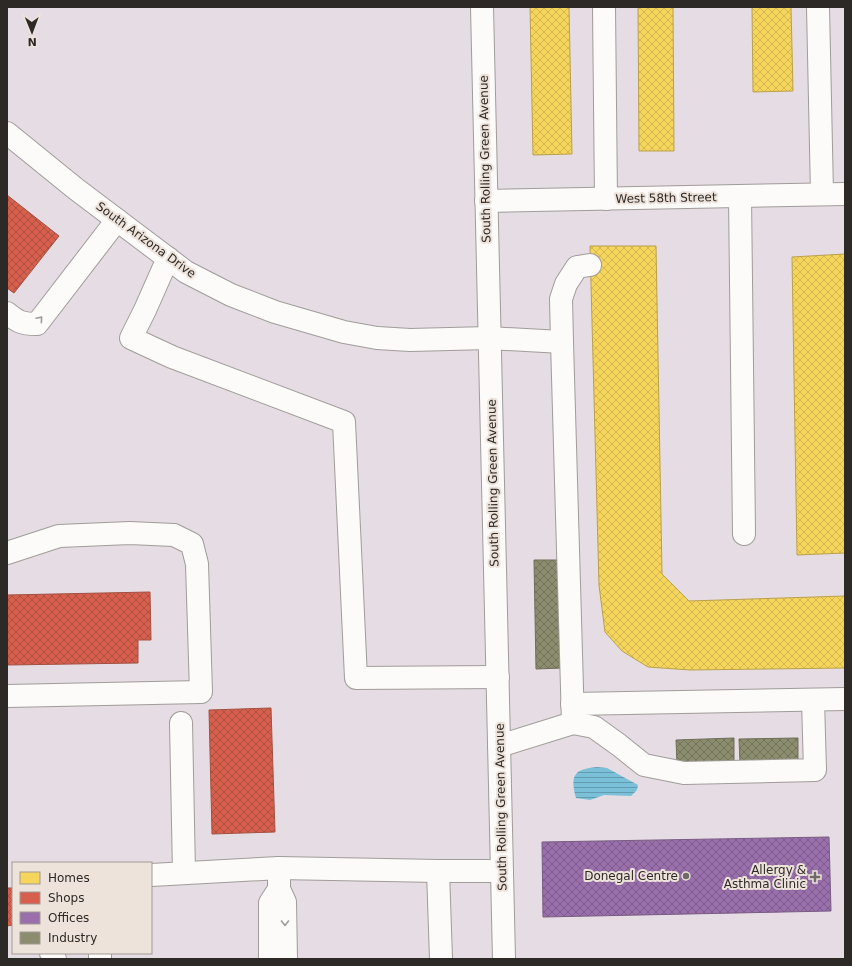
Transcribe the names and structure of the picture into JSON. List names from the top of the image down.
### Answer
{
  "streets": {
    "street": ["South Rolling Green Avenue", "West 58th Street", "South Arizona Drive"]
  },
  "crossings": [
    ["South Rolling Green Avenue", "West 58th Street"],
    ["South Rolling Green Avenue", "South Arizona Drive"]
  ],
  "places": {
    "other": ["Donegal Centre"],
    "health": ["Allergy & Asthma Clinic"]
  },
  "legend": [
    "Homes",
    "Shops",
    "Offices",
    "Industry"
  ],
  "north": "bottom"
}
